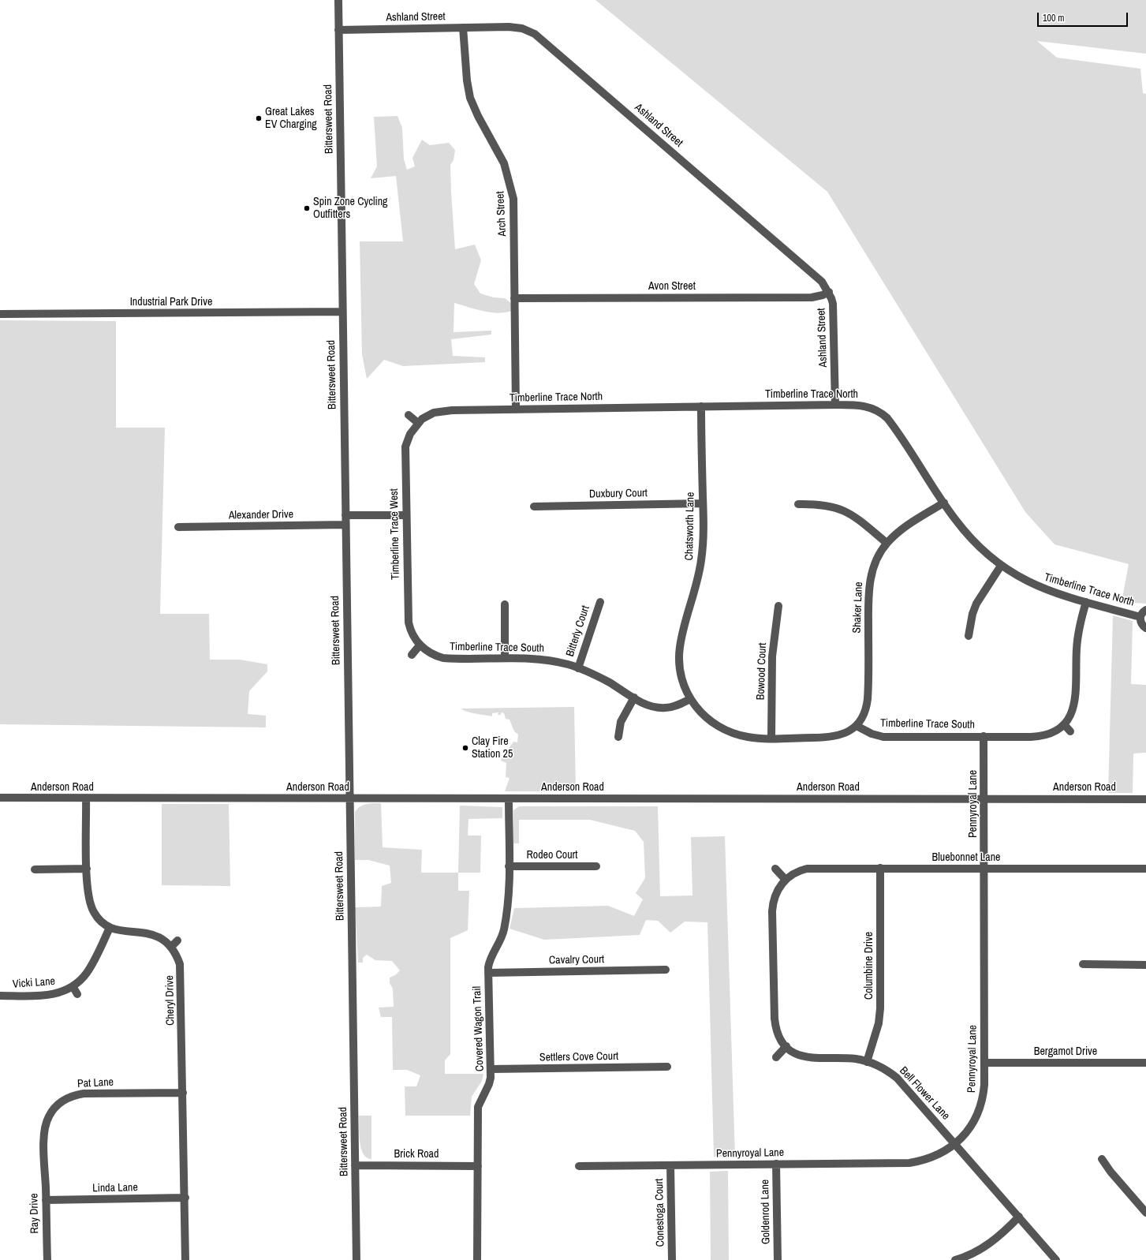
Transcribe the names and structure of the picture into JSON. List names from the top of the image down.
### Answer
{
  "streets": {
    "street": [
      "Ashland Street",
      "Bittersweet Road",
      "Arch Street",
      "Avon Street",
      "Industrial Park Drive",
      "Timberline Trace North",
      "Duxbury Court",
      "Alexander Drive",
      "Chatsworth Lane",
      "Timberline Trace West",
      "Shaker Lane",
      "Bitterly Court",
      "Timberline Trace South",
      "Bowood Court",
      "Anderson Road",
      "Pennyroyal Lane",
      "Rodeo Court",
      "Bluebonnet Lane",
      "Cavalry Court",
      "Columbine Drive",
      "Vicki Lane",
      "Cheryl Drive",
      "Covered Wagon Trail",
      "Bergamot Drive",
      "Settlers Cove Court",
      "Pat Lane",
      "Bell Flower Lane",
      "Brick Road",
      "Linda Lane",
      "Goldenrod Lane",
      "Conestoga Court",
      "Ray Drive"
    ]
  },
  "crossings": [
    ["Ashland Street", "Bittersweet Road"],
    ["Ashland Street", "Arch Street"],
    ["Ashland Street", "Avon Street"],
    ["Ashland Street", "Timberline Trace North"],
    ["Bittersweet Road", "Industrial Park Drive"],
    ["Bittersweet Road", "Alexander Drive"],
    ["Bittersweet Road", "Anderson Road"],
    ["Bittersweet Road", "Brick Road"],
    ["Arch Street", "Avon Street"],
    ["Arch Street", "Timberline Trace North"],
    ["Timberline Trace North", "Chatsworth Lane"],
    ["Timberline Trace North", "Timberline Trace West"],
    ["Timberline Trace North", "Shaker Lane"],
    ["Duxbury Court", "Chatsworth Lane"],
    ["Chatsworth Lane", "Timberline Trace South"],
    ["Timberline Trace West", "Timberline Trace South"],
    ["Shaker Lane", "Timberline Trace South"],
    ["Bitterly Court", "Timberline Trace South"],
    ["Timberline Trace South", "Pennyroyal Lane"],
    ["Anderson Road", "Pennyroyal Lane"],
    ["Anderson Road", "Cheryl Drive"],
    ["Anderson Road", "Covered Wagon Trail"],
    ["Pennyroyal Lane", "Bluebonnet Lane"],
    ["Pennyroyal Lane", "Bergamot Drive"],
    ["Pennyroyal Lane", "Bell Flower Lane"],
    ["Pennyroyal Lane", "Goldenrod Lane"],
    ["Pennyroyal Lane", "Conestoga Court"],
    ["Rodeo Court", "Covered Wagon Trail"],
    ["Bluebonnet Lane", "Columbine Drive"],
    ["Bluebonnet Lane", "Bell Flower Lane"],
    ["Cavalry Court", "Covered Wagon Trail"],
    ["Columbine Drive", "Bell Flower Lane"],
    ["Vicki Lane", "Cheryl Drive"],
    ["Cheryl Drive", "Pat Lane"],
    ["Cheryl Drive", "Linda Lane"],
    ["Covered Wagon Trail", "Settlers Cove Court"],
    ["Covered Wagon Trail", "Brick Road"],
    ["Pat Lane", "Ray Drive"],
    ["Linda Lane", "Ray Drive"]
  ],
  "places": ["Great Lakes EV Charging", "Spin Zone Cycling Outfitters", "Clay Fire Station 25"],
  "scale_bar": "100 m"
}
